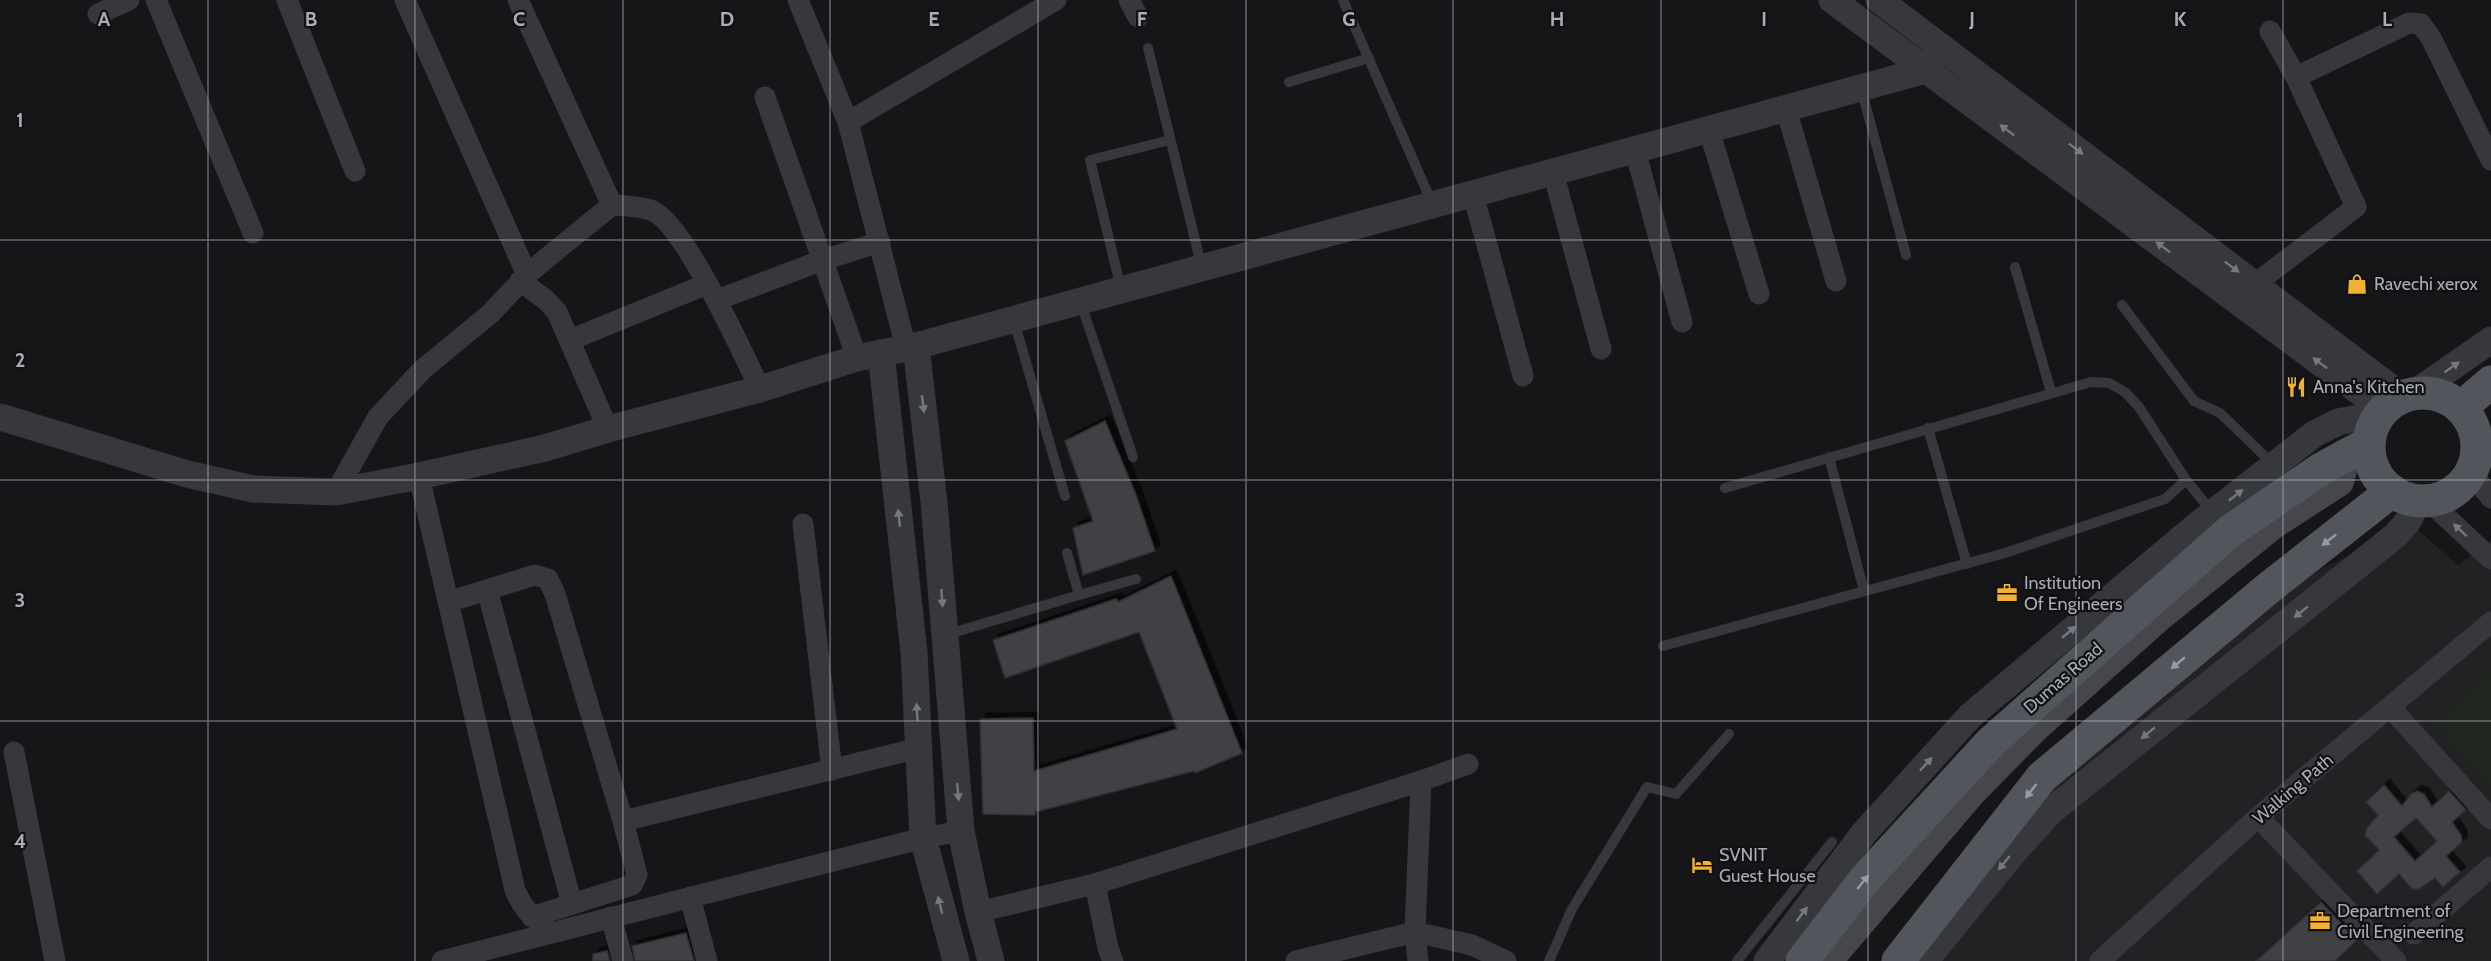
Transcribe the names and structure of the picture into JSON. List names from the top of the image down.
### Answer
{
  "streets": {
    "main road": ["Dumas Road"],
    "street": ["Walking Path"]
  },
  "places": {
    "shop": ["Ravechi xerox"],
    "restaurant": ["Anna's Kitchen"],
    "office": ["Institution Of Engineers", "Department of Civil Engineering"],
    "hotel": ["SVNIT Guest House"]
  },
  "grid": {
    "columns": [
      "A",
      "B",
      "C",
      "D",
      "E",
      "F",
      "G",
      "H",
      "I",
      "J",
      "K",
      "L"
    ],
    "rows": [
      "1",
      "2",
      "3",
      "4"
    ]
  }
}
